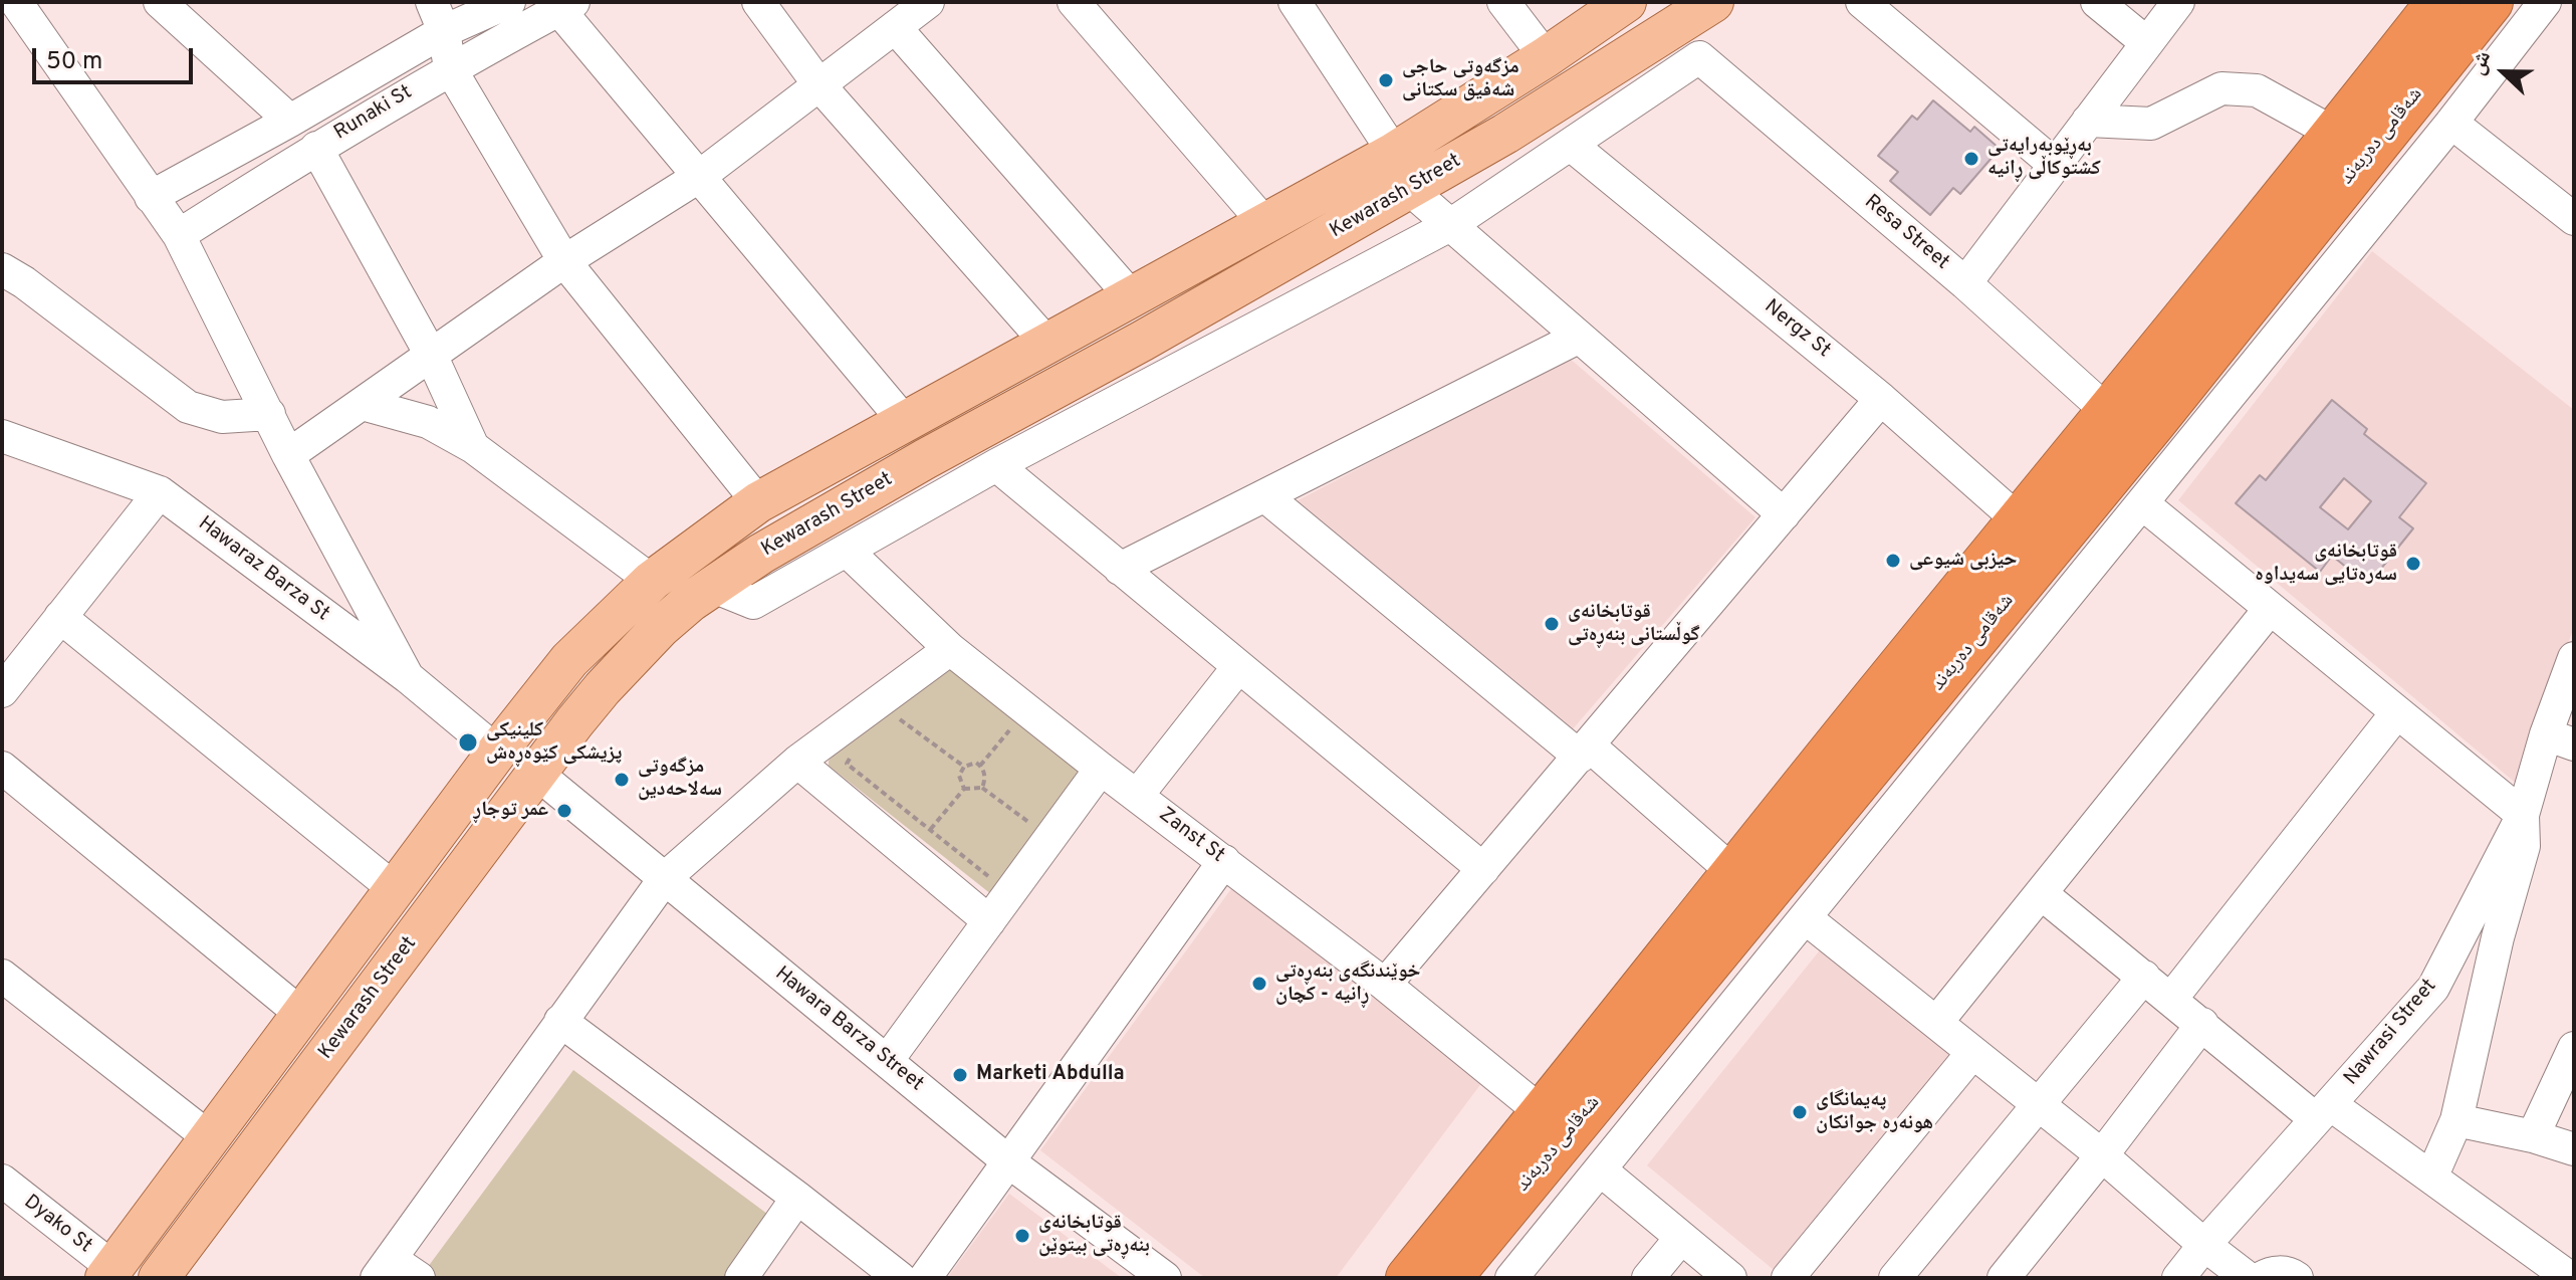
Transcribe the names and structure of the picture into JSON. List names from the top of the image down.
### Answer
{
  "streets": {
    "highway": ["شەقامی دەربەند"],
    "main road": ["Kewarash Street"],
    "street": [
      "Runaki St",
      "Resa Street",
      "Nergz St",
      "Hawaraz Barza St",
      "Zanst St",
      "Hawara Barza Street",
      "Nawrasi Street",
      "Dyako St"
    ]
  },
  "crossings": [
    ["شەقامی دەربەند", "Resa Street"],
    ["شەقامی دەربەند", "Nergz St"],
    ["شەقامی دەربەند", "Zanst St"],
    ["Kewarash Street", "Hawaraz Barza St"],
    ["Kewarash Street", "Hawara Barza Street"],
    ["Kewarash Street", "Dyako St"],
    ["Resa Street", "Nergz St"]
  ],
  "places": [
    "مزگەوتی حاجی شەفیق سکتانی",
    "بەڕێوبەرایەتی کشتوکاڵی ڕانیە",
    "حیزبی شیوعی",
    "قوتابخانەی سەرەتایی سەیداوە",
    "قوتابخانه‌ی گوڵستانی بنه‌ڕه‌تی",
    "كلینیكی پزیشكی كێوەڕەش",
    "مزگەوتی سەلاحەدین",
    "عمر توجاڕ",
    "خوێندنگەی بنەڕەتی ڕانیە - کچان",
    "Marketi Abdulla",
    "پەیمانگای هونەرە جوانکان",
    "قوتابخانەی بنەڕەتی بیتوێن"
  ],
  "scale_bar": "50 m",
  "north": "left"
}
